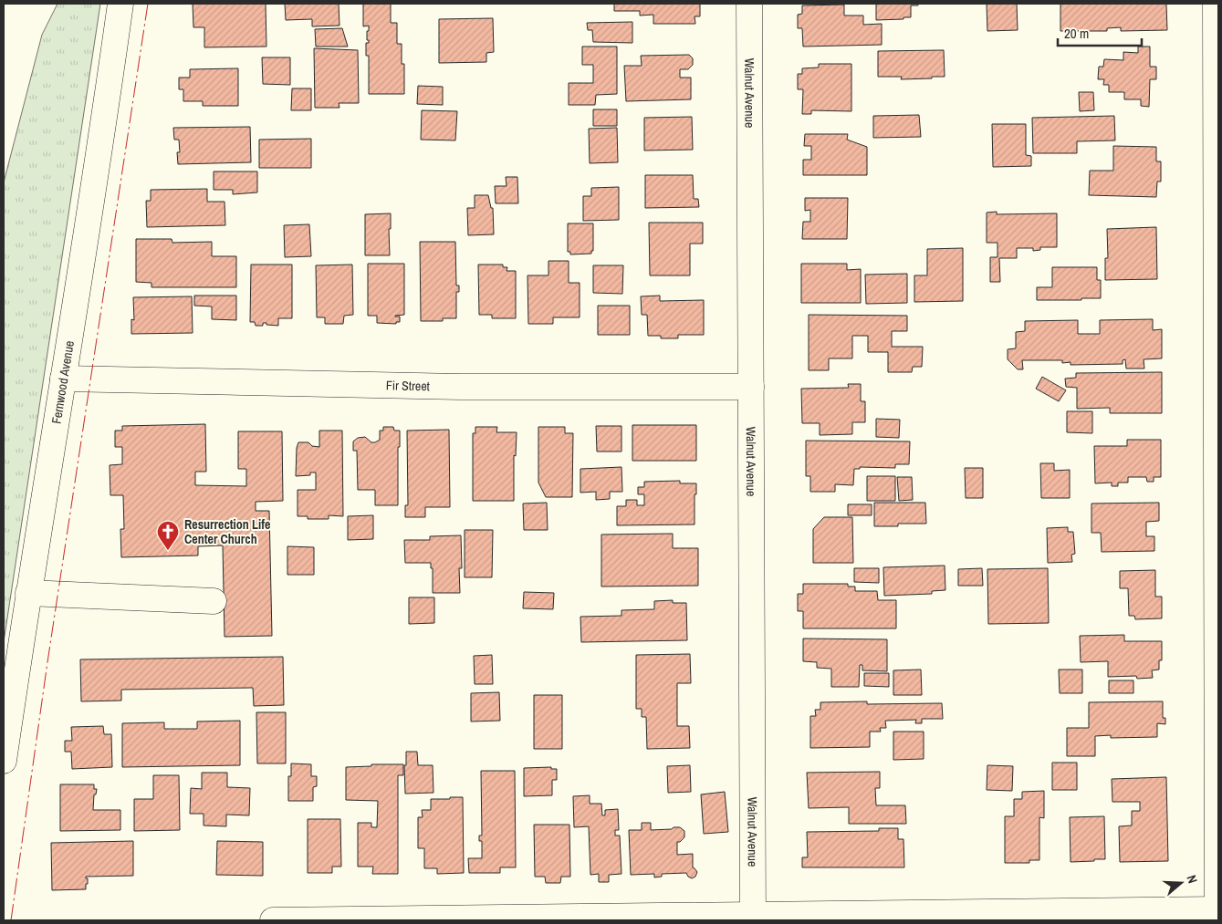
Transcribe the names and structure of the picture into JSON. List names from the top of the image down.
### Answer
{
  "streets": {
    "street": ["Walnut Avenue", "Fernwood Avenue", "Fir Street"]
  },
  "crossings": [
    ["Walnut Avenue", "Fir Street"],
    ["Fernwood Avenue", "Fir Street"]
  ],
  "places": {
    "church": ["Resurrection Life Center Church"]
  },
  "scale_bar": "20 m",
  "north": "right"
}
